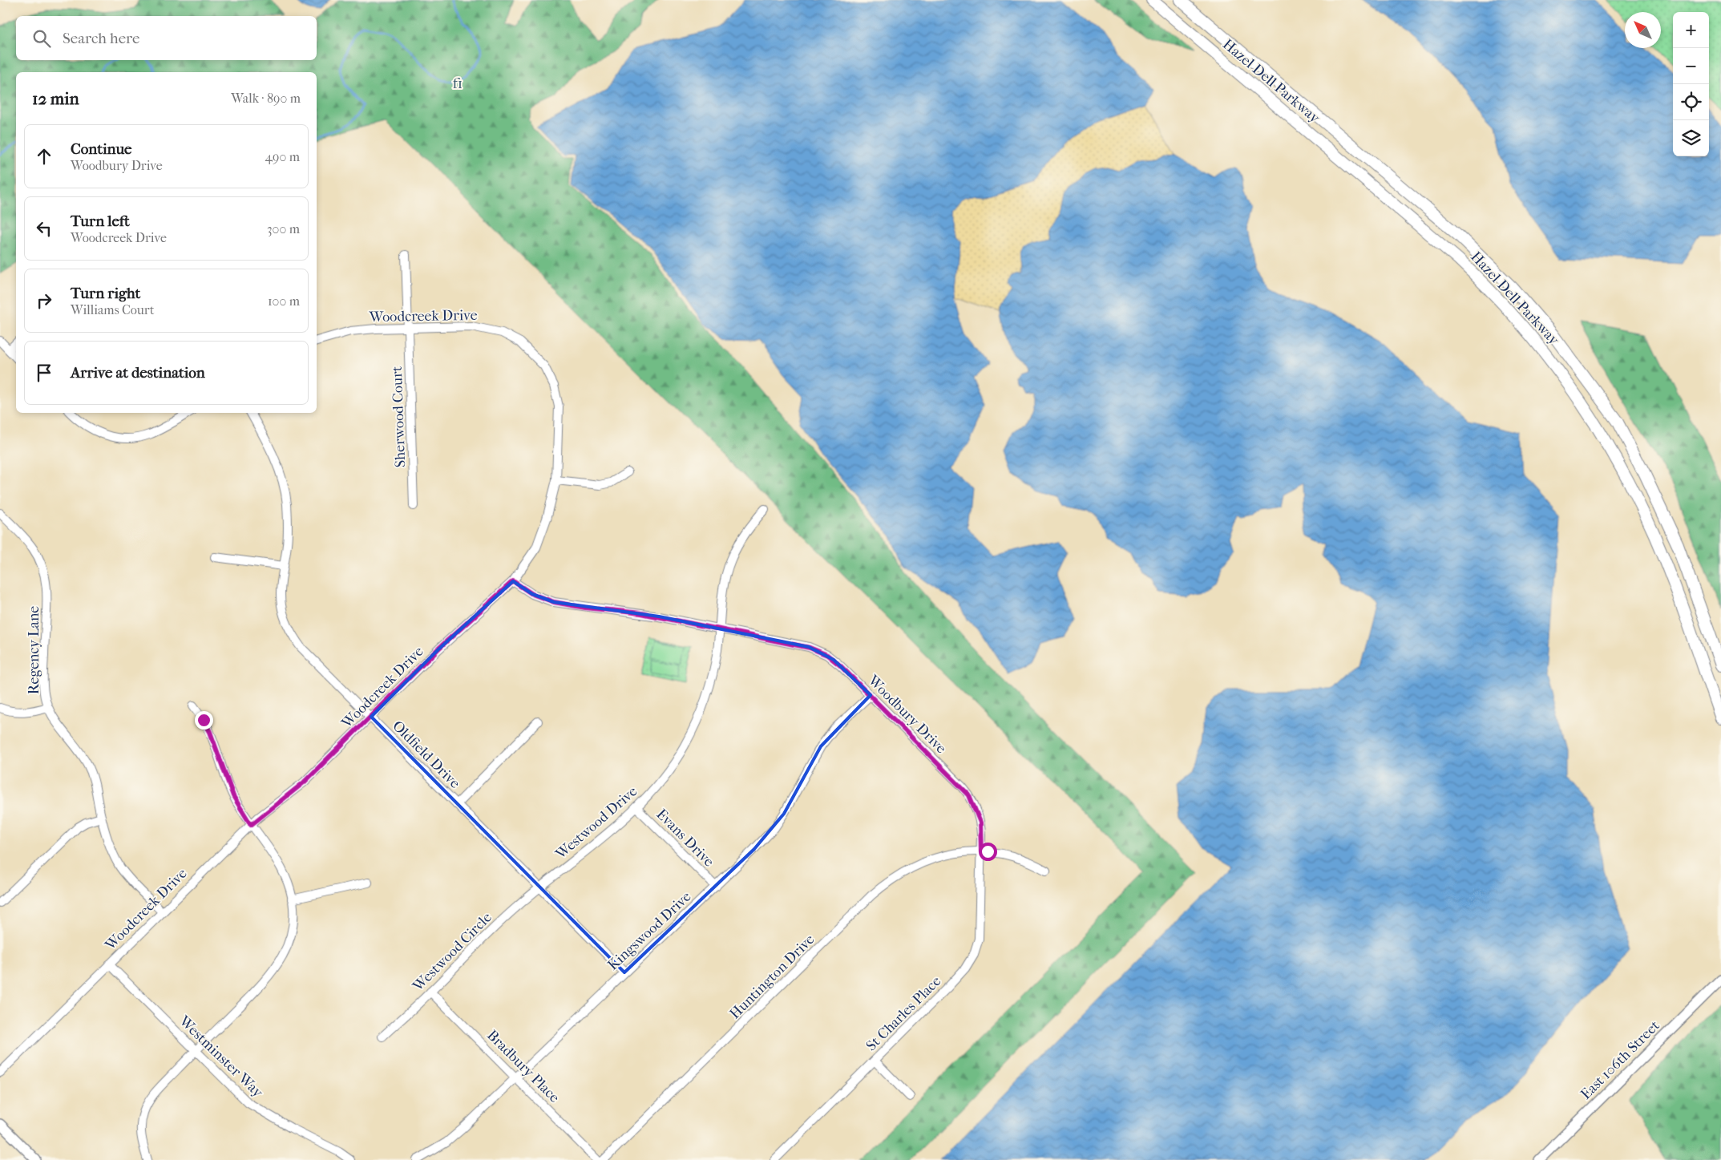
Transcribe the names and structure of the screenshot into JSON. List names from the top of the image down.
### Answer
{
  "streets": {
    "main road": ["Hazel Dell Parkway"],
    "street": [
      "Woodcreek Drive",
      "Sherwood Court",
      "Regency Lane",
      "Woodbury Drive",
      "Oldfield Drive",
      "Westwood Drive",
      "Evans Drive",
      "Kingswood Drive",
      "Westwood Circle",
      "Huntington Drive",
      "St Charles Place",
      "Westminster Way",
      "East 106th Street",
      "Bradbury Place"
    ]
  },
  "crossings": [
    ["Woodcreek Drive", "Sherwood Court"],
    ["Woodcreek Drive", "Regency Lane"],
    ["Woodcreek Drive", "Woodbury Drive"],
    ["Woodcreek Drive", "Oldfield Drive"],
    ["Woodcreek Drive", "Westminster Way"],
    ["Woodbury Drive", "Westwood Drive"],
    ["Woodbury Drive", "Kingswood Drive"],
    ["Woodbury Drive", "Huntington Drive"],
    ["Woodbury Drive", "St Charles Place"],
    ["Oldfield Drive", "Westwood Drive"],
    ["Oldfield Drive", "Kingswood Drive"],
    ["Oldfield Drive", "Westwood Circle"],
    ["Westwood Drive", "Evans Drive"],
    ["Westwood Drive", "Westwood Circle"],
    ["Evans Drive", "Kingswood Drive"],
    ["Kingswood Drive", "Bradbury Place"],
    ["Westwood Circle", "Bradbury Place"],
    ["Huntington Drive", "St Charles Place"]
  ],
  "parks": ["f1"],
  "north": "top left",
  "page": {
    "map_buttons": ["+", "−"],
    "search": "Search here",
    "heading": ["12 min", "Walk · 890 m"],
    "list": [
      ["Continue", "Woodbury Drive", "490 m"],
      ["Turn left", "Woodcreek Drive", "300 m"],
      ["Turn right", "Williams Court", "100 m"],
      "Arrive at destination"
    ]
  }
}
